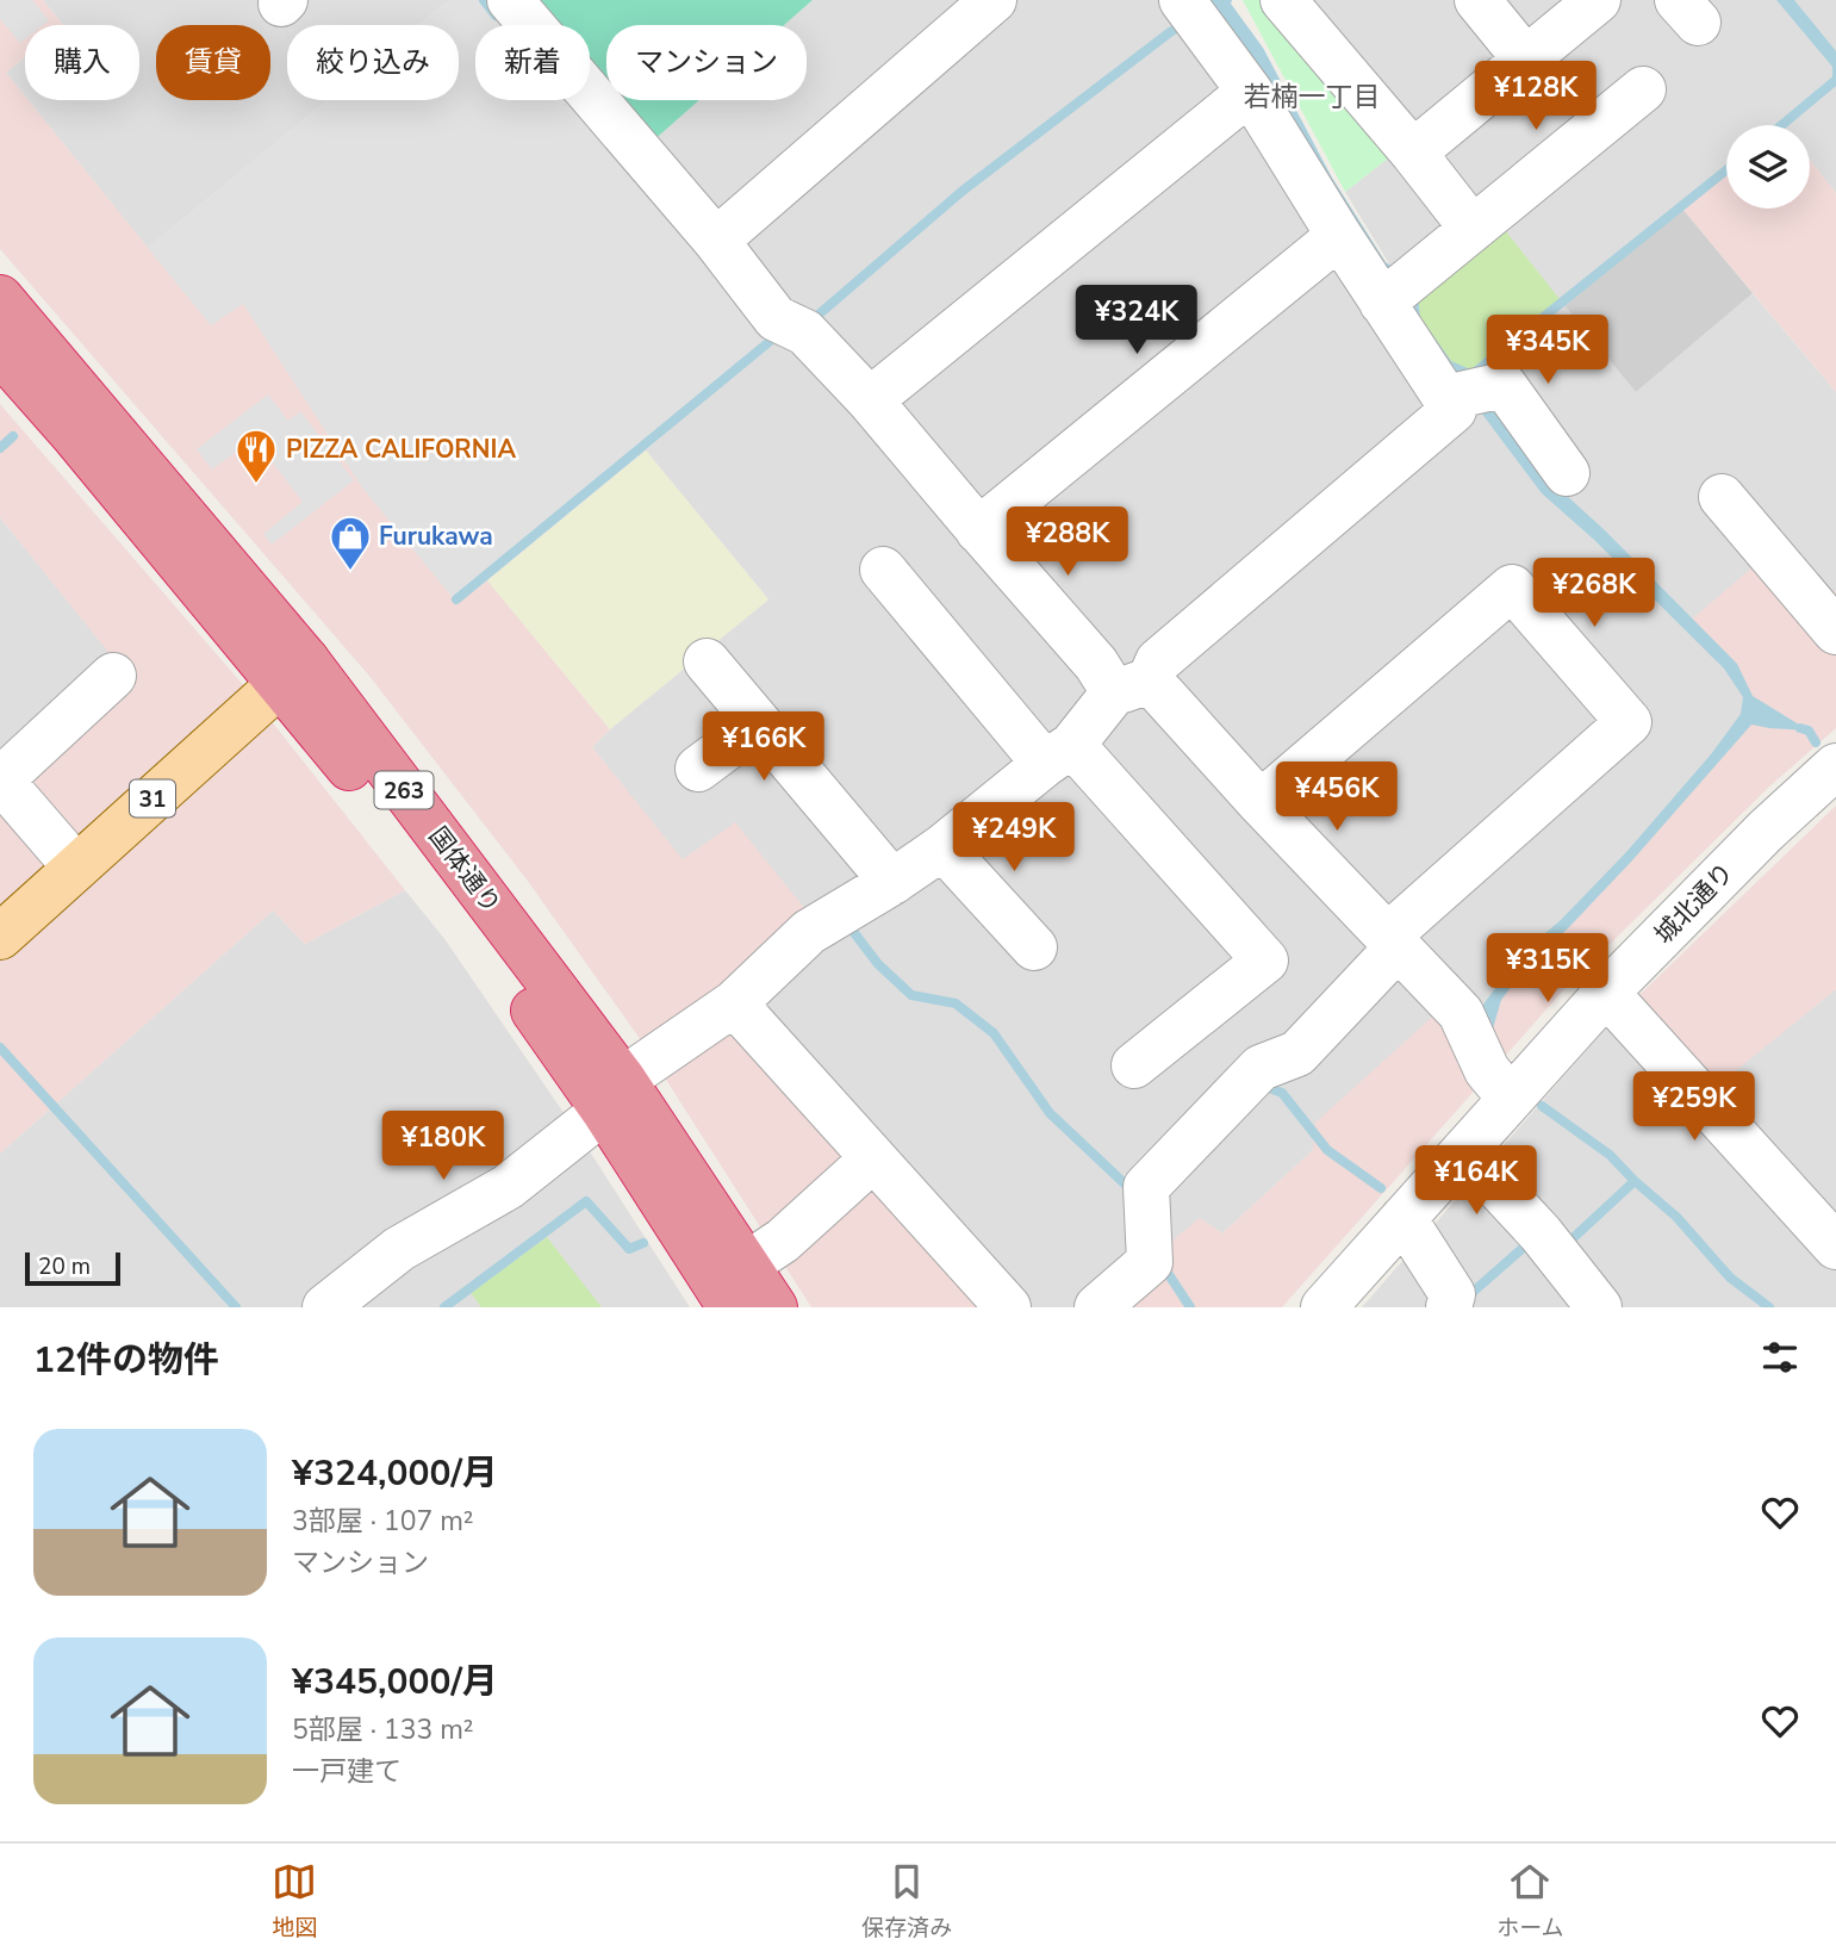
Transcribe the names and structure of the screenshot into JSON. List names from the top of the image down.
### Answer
{
  "streets": {
    "highway": ["263", "国体通り"],
    "main road": ["31"],
    "street": ["城北通り"]
  },
  "crossings": [
    ["31", "国体通り"]
  ],
  "districts": ["若楠一丁目"],
  "places": {
    "restaurant": ["PIZZA CALIFORNIA"],
    "shop": ["Furukawa"]
  },
  "scale_bar": "20 m",
  "page": {
    "chip": [
      "購入",
      "賃貸",
      "絞り込み",
      "新着",
      "マンション"
    ],
    "price": [
      "¥128K",
      "¥324K",
      "¥345K",
      "¥288K",
      "¥268K",
      "¥166K",
      "¥456K",
      "¥249K",
      "¥315K",
      "¥259K",
      "¥180K",
      "¥164K"
    ],
    "scale": "20 m",
    "heading": "12件の物件",
    "list": [
      {
        "name": "¥324,000/月",
        "note": "3部屋 · 107 m² · マンション"
      },
      {
        "name": "¥345,000/月",
        "note": "5部屋 · 133 m² · 一戸建て"
      }
    ],
    "tabs": ["地図", "保存済み", "ホーム"]
  }
}
